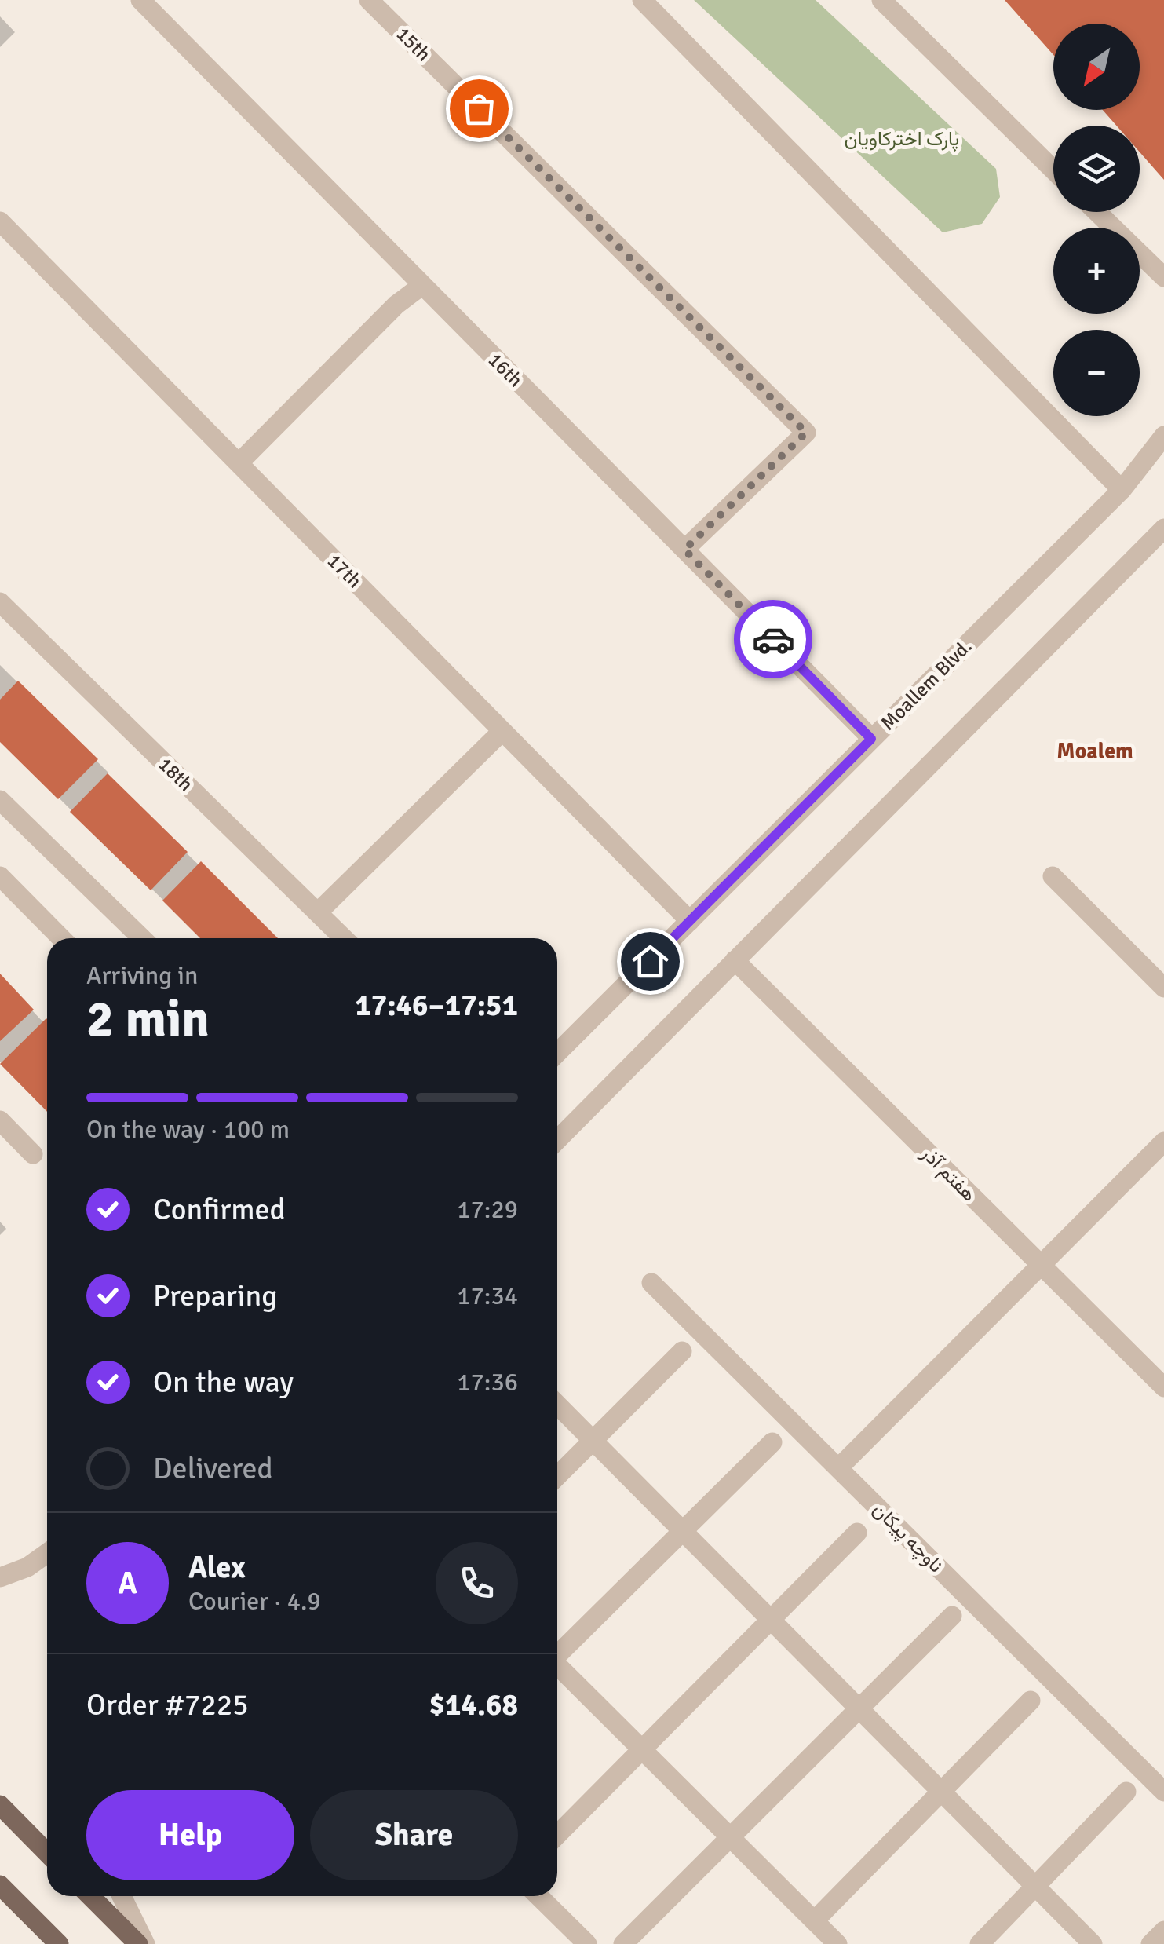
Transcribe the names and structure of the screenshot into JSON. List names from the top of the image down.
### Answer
{
  "streets": {
    "street": [
      "15th",
      "16th",
      "17th",
      "Moallem Blvd.",
      "18th",
      "هفتم آذر",
      "ناوچه پیکان"
    ]
  },
  "crossings": [
    ["15th", "16th"],
    ["16th", "Moallem Blvd."],
    ["17th", "Moallem Blvd."]
  ],
  "districts": ["Moalem"],
  "parks": ["پارک اخترکاویان"],
  "north": "bottom left",
  "page": {
    "map_buttons": ["+", "−"],
    "heading": ["2 min", "Arriving in", "17:46–17:51"],
    "panel": [
      "Alex",
      "Courier · 4.9",
      "Order #7225",
      "$14.68"
    ],
    "bar": "On the way · 100 m",
    "list": [
      ["Confirmed", "17:29"],
      ["Preparing", "17:34"],
      ["On the way", "17:36"],
      "Delivered"
    ],
    "round": "A",
    "buttons": ["Help", "Share"]
  }
}
